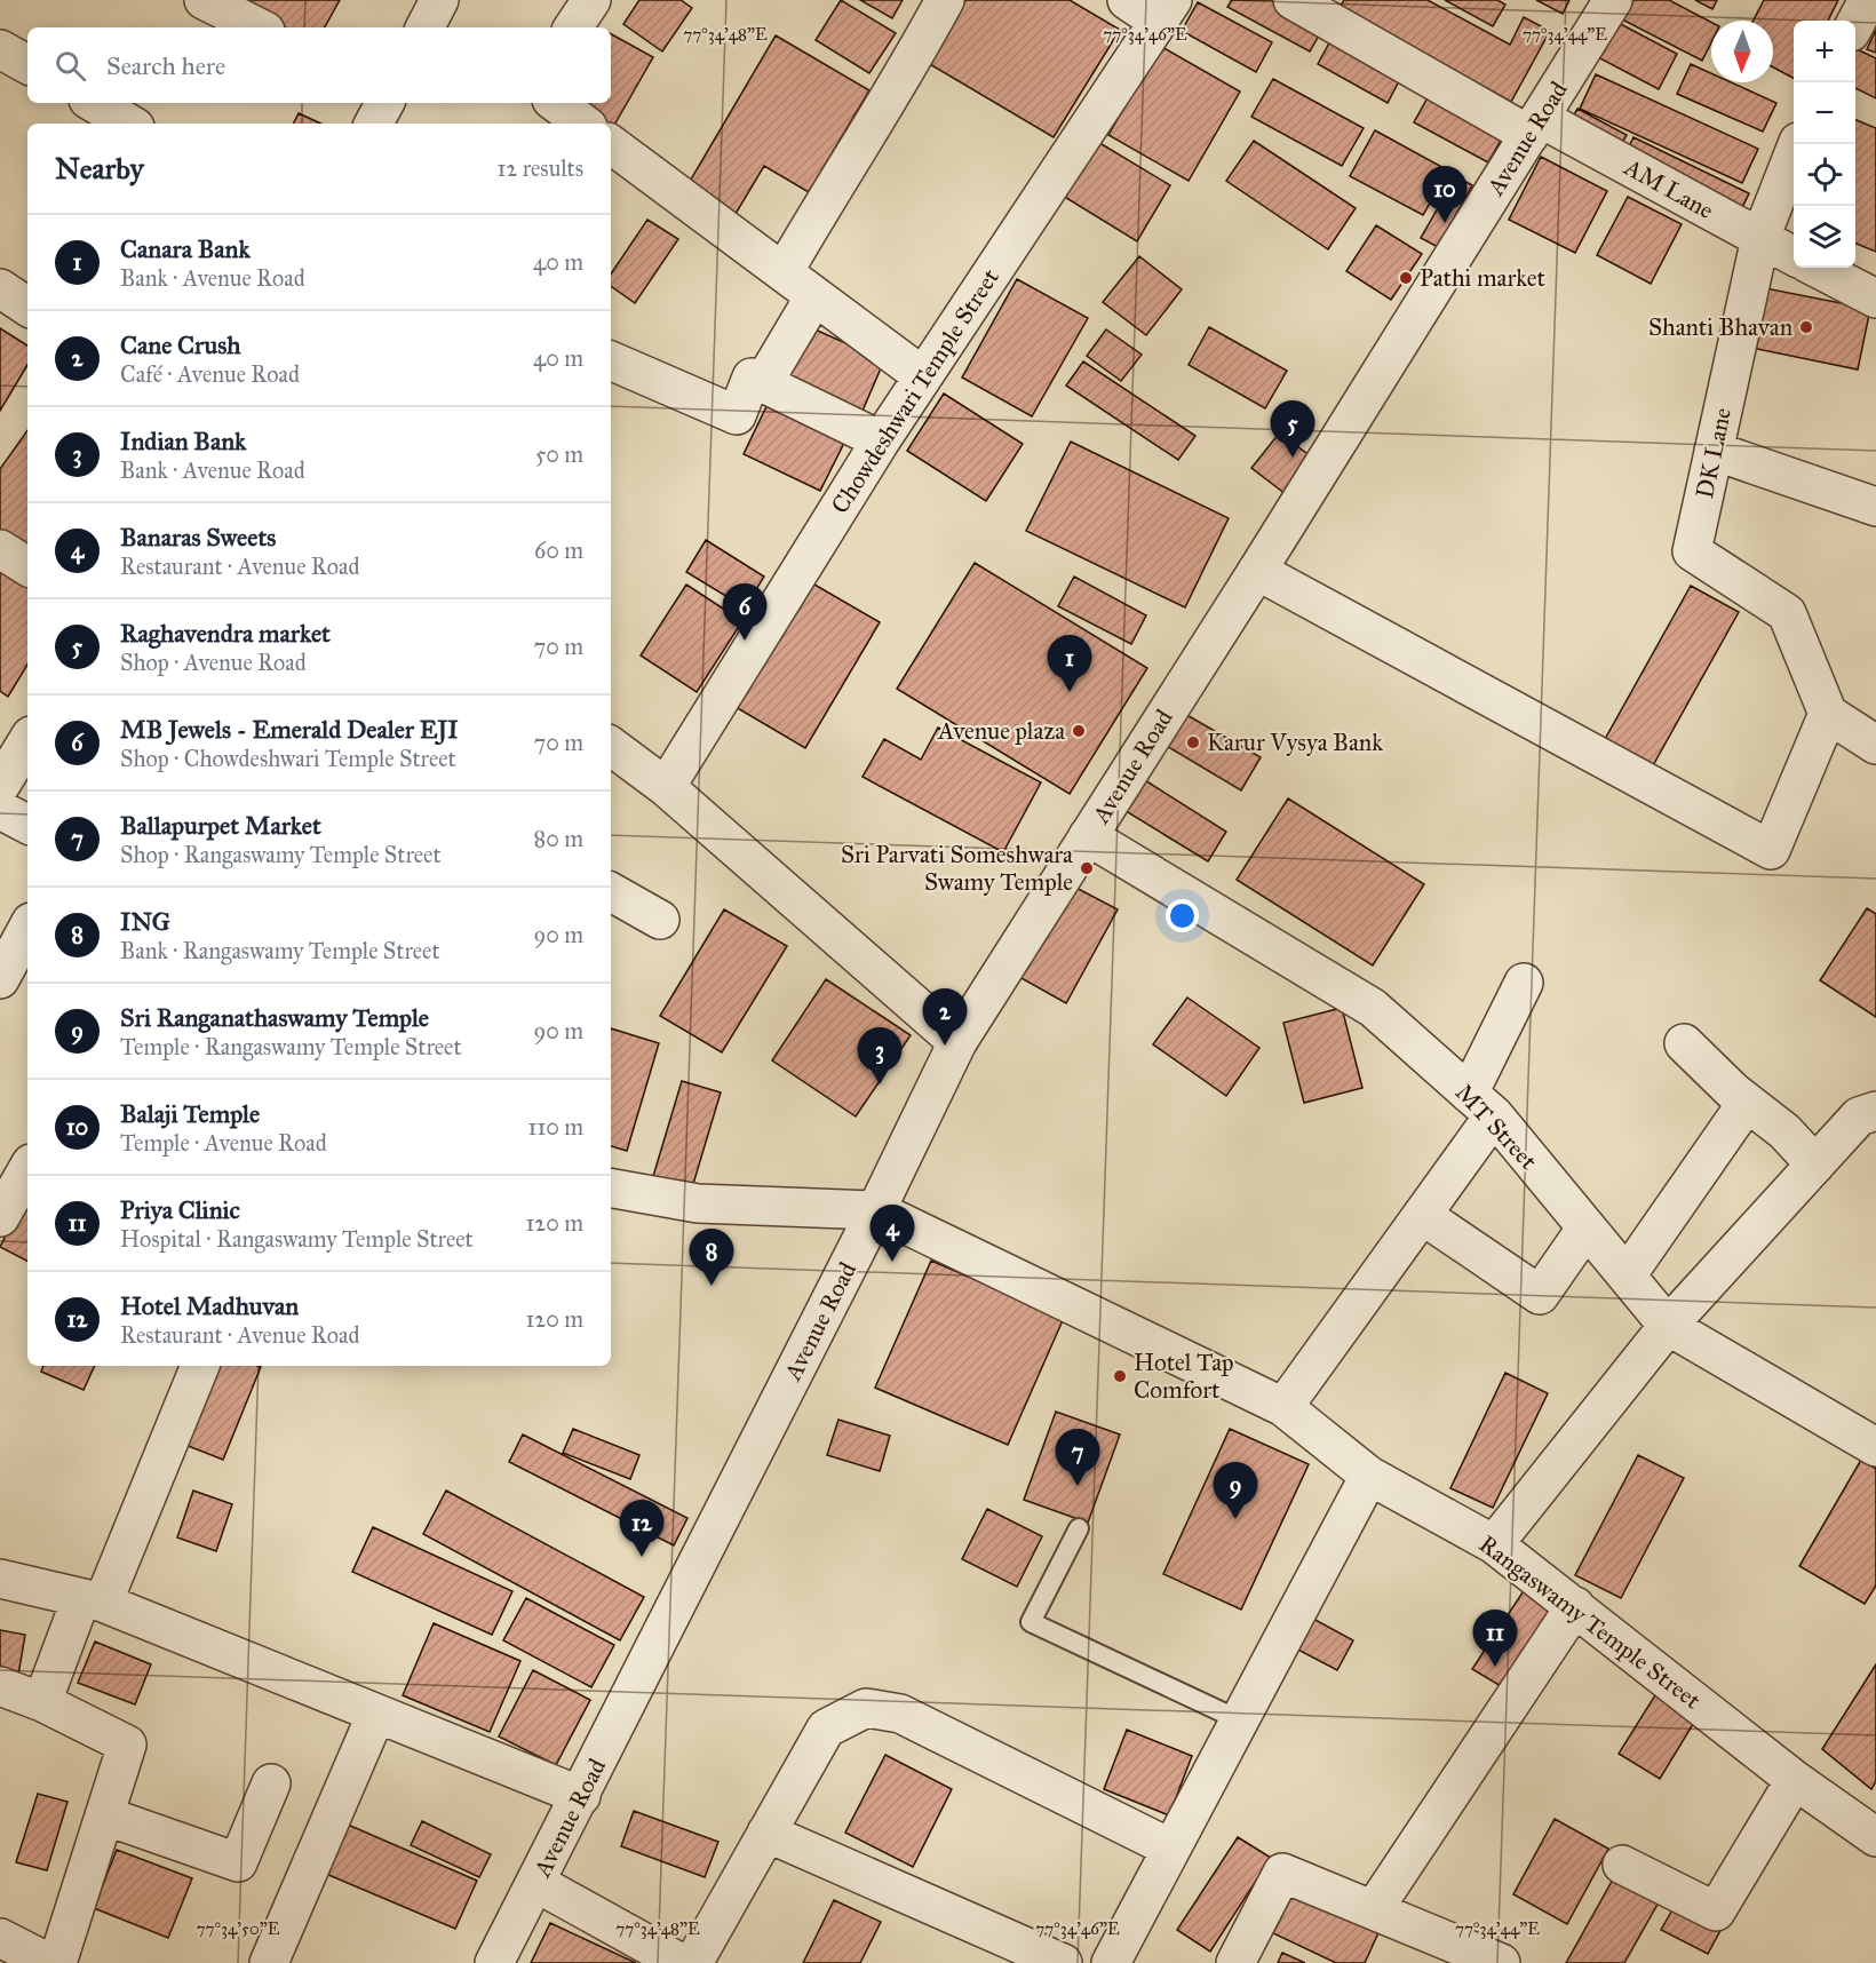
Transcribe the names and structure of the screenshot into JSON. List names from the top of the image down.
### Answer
{
  "streets": {
    "street": [
      "Avenue Road",
      "AM Lane",
      "Chowdeshwari Temple Street",
      "DK Lane",
      "MT Street",
      "Rangaswamy Temple Street"
    ]
  },
  "crossings": [
    ["Avenue Road", "AM Lane"],
    ["Avenue Road", "MT Street"],
    ["Avenue Road", "Rangaswamy Temple Street"],
    ["AM Lane", "DK Lane"]
  ],
  "places": [
    "Pathi market",
    "Shanti Bhavan",
    "Avenue plaza",
    "Karur Vysya Bank",
    "Sri Parvati Someshwara Swamy Temple",
    "Hotel Tap Comfort"
  ],
  "north": "bottom",
  "page": {
    "map_buttons": ["+", "−"],
    "search": "Search here",
    "heading": ["Nearby", "12 results"],
    "pins": [
      "10",
      "5",
      "6",
      "1",
      "2",
      "3",
      "4",
      "8",
      "7",
      "9",
      "12",
      "11"
    ],
    "list": [
      {
        "mark": "1",
        "name": "Canara Bank",
        "note": "Bank · Avenue Road",
        "value": "40 m"
      },
      {
        "mark": "2",
        "name": "Cane Crush",
        "note": "Café · Avenue Road",
        "value": "40 m"
      },
      {
        "mark": "3",
        "name": "Indian Bank",
        "note": "Bank · Avenue Road",
        "value": "50 m"
      },
      {
        "mark": "4",
        "name": "Banaras Sweets",
        "note": "Restaurant · Avenue Road",
        "value": "60 m"
      },
      {
        "mark": "5",
        "name": "Raghavendra market",
        "note": "Shop · Avenue Road",
        "value": "70 m"
      },
      {
        "mark": "6",
        "name": "MB Jewels - Emerald Dealer EJI",
        "note": "Shop · Chowdeshwari Temple Street",
        "value": "70 m"
      },
      {
        "mark": "7",
        "name": "Ballapurpet Market",
        "note": "Shop · Rangaswamy Temple Street",
        "value": "80 m"
      },
      {
        "mark": "8",
        "name": "ING",
        "note": "Bank · Rangaswamy Temple Street",
        "value": "90 m"
      },
      {
        "mark": "9",
        "name": "Sri Ranganathaswamy Temple",
        "note": "Temple · Rangaswamy Temple Street",
        "value": "90 m"
      },
      {
        "mark": "10",
        "name": "Balaji Temple",
        "note": "Temple · Avenue Road",
        "value": "110 m"
      },
      {
        "mark": "11",
        "name": "Priya Clinic",
        "note": "Hospital · Rangaswamy Temple Street",
        "value": "120 m"
      },
      {
        "mark": "12",
        "name": "Hotel Madhuvan",
        "note": "Restaurant · Avenue Road",
        "value": "120 m"
      }
    ]
  },
  "coordinates": [
    "77°34'48\"E",
    "77°34'46\"E",
    "77°34'44\"E",
    "77°34'50\"E"
  ]
}
